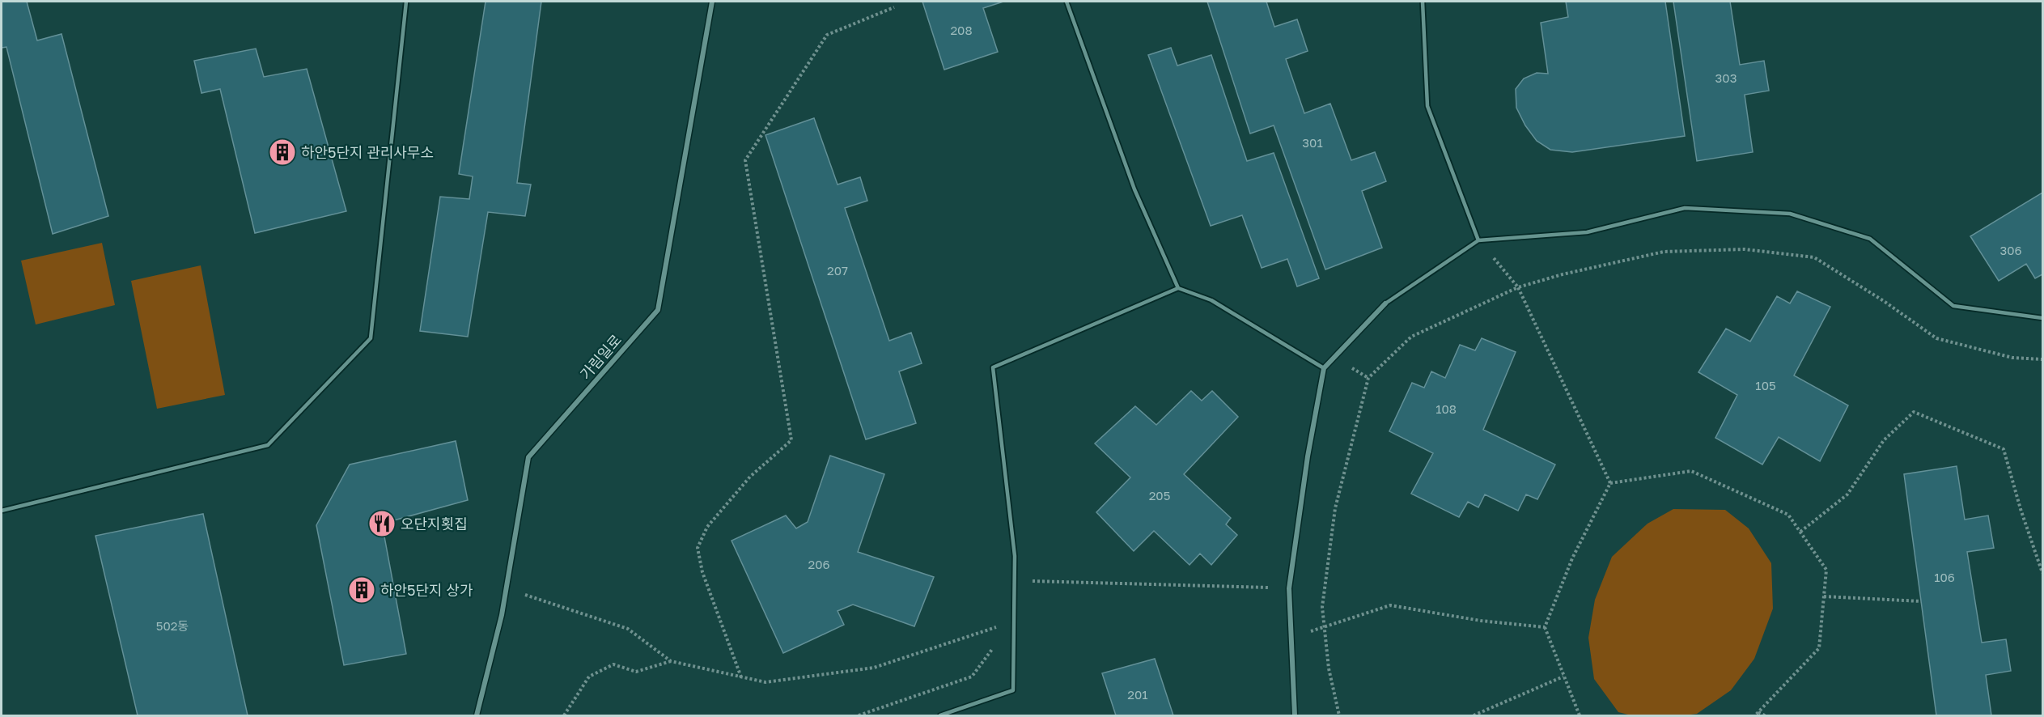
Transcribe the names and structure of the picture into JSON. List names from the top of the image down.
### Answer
{
  "streets": {
    "street": ["가림일로"]
  },
  "places": {
    "building": ["하안5단지 관리사무소", "하안5단지 상가"],
    "restaurant": ["오단지횟집"]
  },
  "house_numbers": [
    "208",
    "303",
    "301",
    "306",
    "207",
    "105",
    "108",
    "205",
    "206",
    "106",
    "502동",
    "201"
  ]
}
